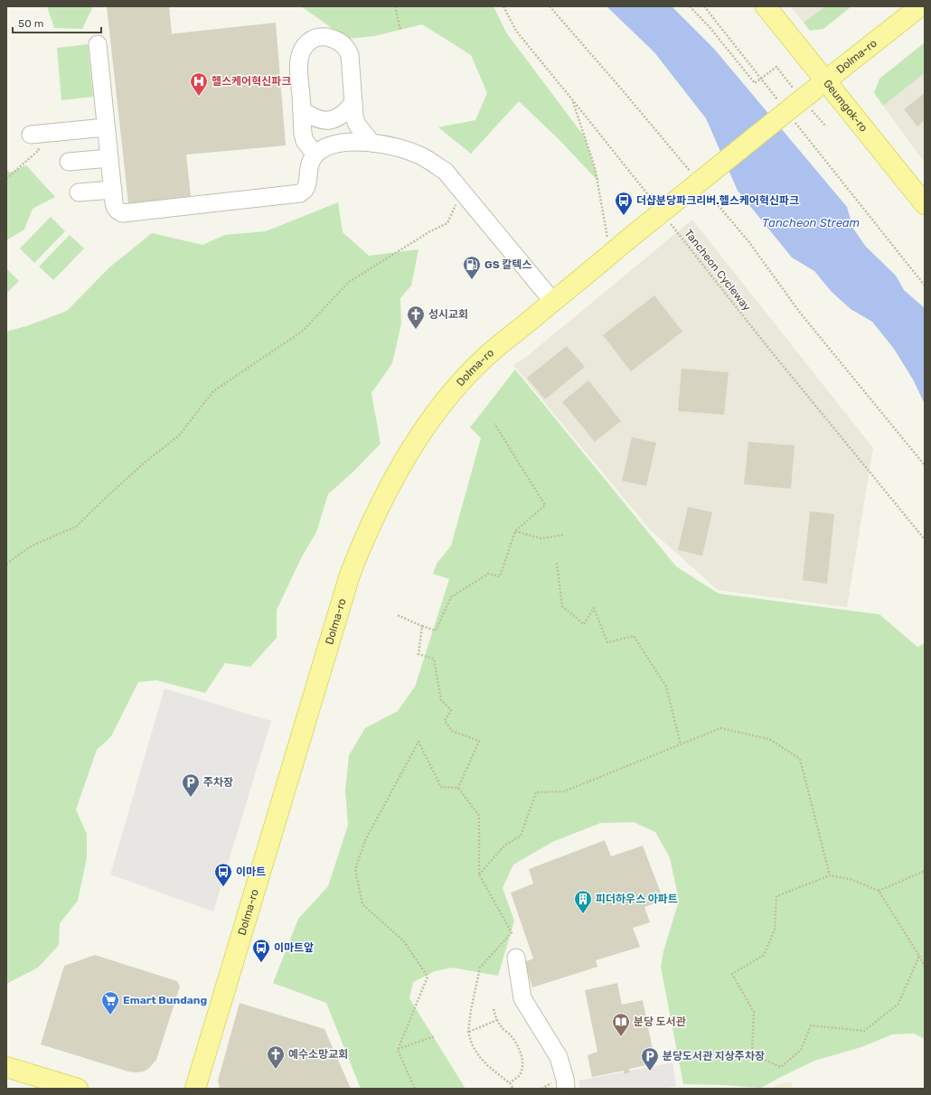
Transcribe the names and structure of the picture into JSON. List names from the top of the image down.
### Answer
{
  "streets": {
    "main road": ["Dolma-ro", "Geumgok-ro"],
    "path": ["Tancheon Cycleway"]
  },
  "crossings": [
    ["Dolma-ro", "Geumgok-ro"]
  ],
  "water": ["Tancheon Stream"],
  "places": {
    "hospital": ["헬스케어혁신파크"],
    "bus stop": ["더샵분당파크리버.헬스케어혁신파크", "이마트", "이마트앞"],
    "fuel station": ["GS 칼텍스"],
    "church": ["성시교회", "예수소망교회"],
    "parking": ["주차장", "분당도서관 지상주차장"],
    "building": ["피더하우스 아파트"],
    "supermarket": ["Emart Bundang"],
    "library": ["분당 도서관"]
  },
  "scale_bar": "50 m"
}
